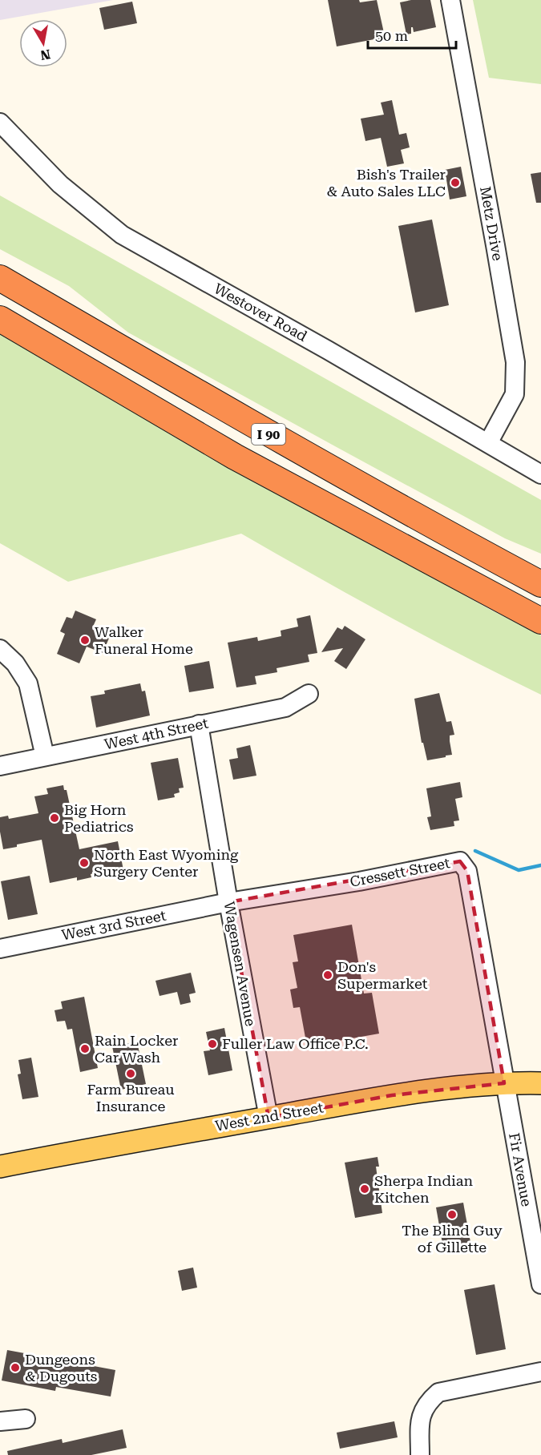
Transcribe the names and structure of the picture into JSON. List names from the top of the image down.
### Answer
{
  "streets": {
    "highway": ["I 90"],
    "main road": ["West 2nd Street"],
    "street": [
      "Metz Drive",
      "Westover Road",
      "West 4th Street",
      "Cressett Street",
      "West 3rd Street",
      "Wagensen Avenue",
      "Fir Avenue"
    ]
  },
  "crossings": [
    ["Metz Drive", "Westover Road"],
    ["West 4th Street", "Wagensen Avenue"],
    ["Cressett Street", "West 3rd Street"],
    ["Cressett Street", "Wagensen Avenue"],
    ["Cressett Street", "West 2nd Street"],
    ["Cressett Street", "Fir Avenue"],
    ["West 3rd Street", "Wagensen Avenue"],
    ["Wagensen Avenue", "West 2nd Street"],
    ["West 2nd Street", "Fir Avenue"]
  ],
  "places": [
    "Bish's Trailer & Auto Sales LLC",
    "Walker Funeral Home",
    "Big Horn Pediatrics",
    "North East Wyoming Surgery Center",
    "Don's Supermarket",
    "Fuller Law Office P.C.",
    "Rain Locker Car Wash",
    "Farm Bureau Insurance",
    "Sherpa Indian Kitchen",
    "The Blind Guy of Gillette",
    "Dungeons & Dugouts"
  ],
  "scale_bar": "50 m",
  "north": "bottom"
}
